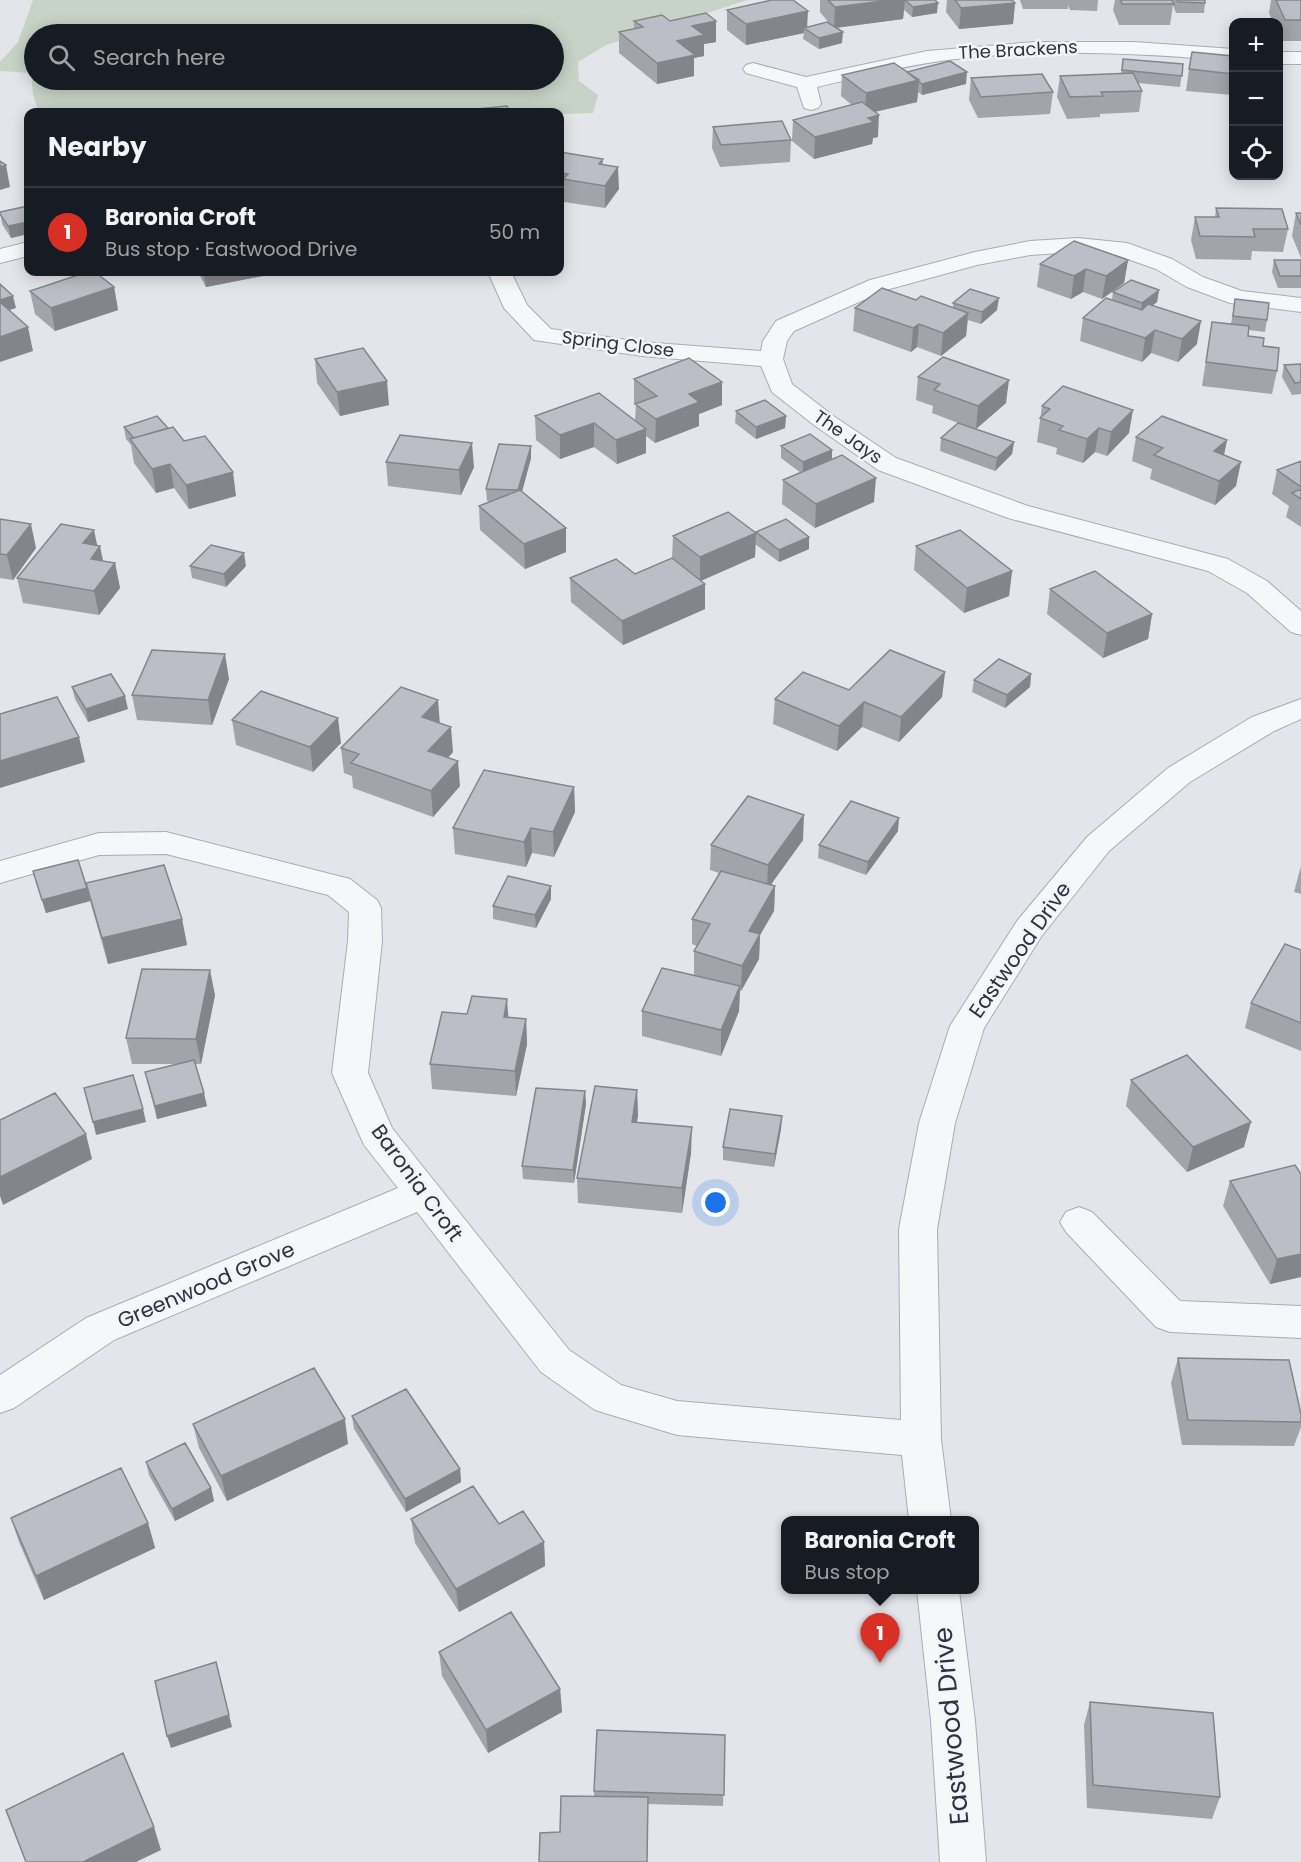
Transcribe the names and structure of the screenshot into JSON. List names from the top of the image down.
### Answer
{
  "streets": {
    "street": [
      "The Brackens",
      "Spring Close",
      "The Jays",
      "Eastwood Drive",
      "Baronia Croft",
      "Greenwood Grove"
    ]
  },
  "crossings": [
    ["Spring Close", "The Jays"],
    ["Eastwood Drive", "Baronia Croft"],
    ["Baronia Croft", "Greenwood Grove"]
  ],
  "page": {
    "map_buttons": ["+", "−"],
    "search": "Search here",
    "heading": "Nearby",
    "list": [
      {
        "mark": "1",
        "name": "Baronia Croft",
        "note": "Bus stop · Eastwood Drive",
        "value": "50 m"
      }
    ],
    "popup": ["Baronia Croft", "Bus stop"],
    "pins": "1"
  }
}
